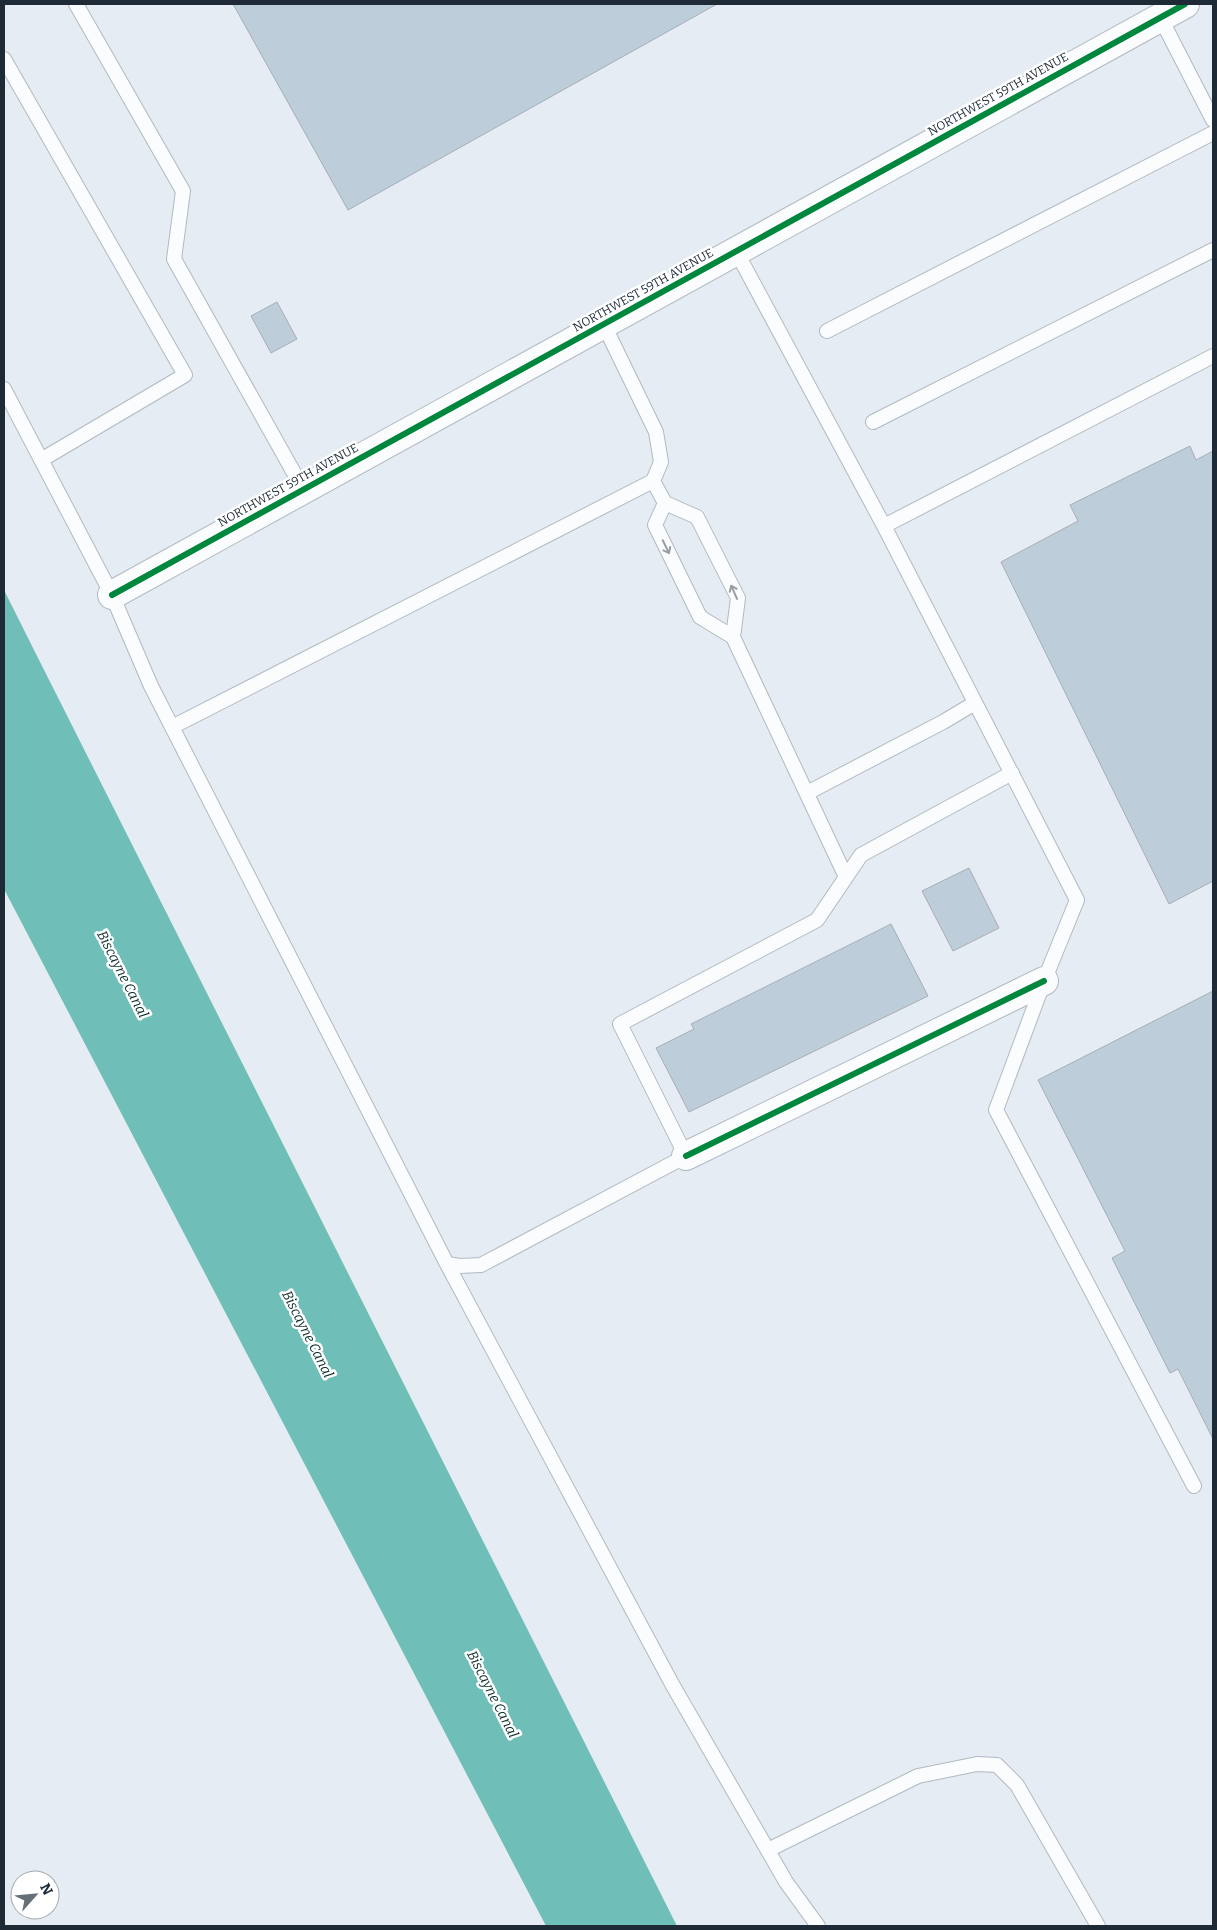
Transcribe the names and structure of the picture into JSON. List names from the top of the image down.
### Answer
{
  "streets": {
    "street": ["NORTHWEST 59TH AVENUE"]
  },
  "water": ["Biscayne Canal"],
  "north": "top right"
}
